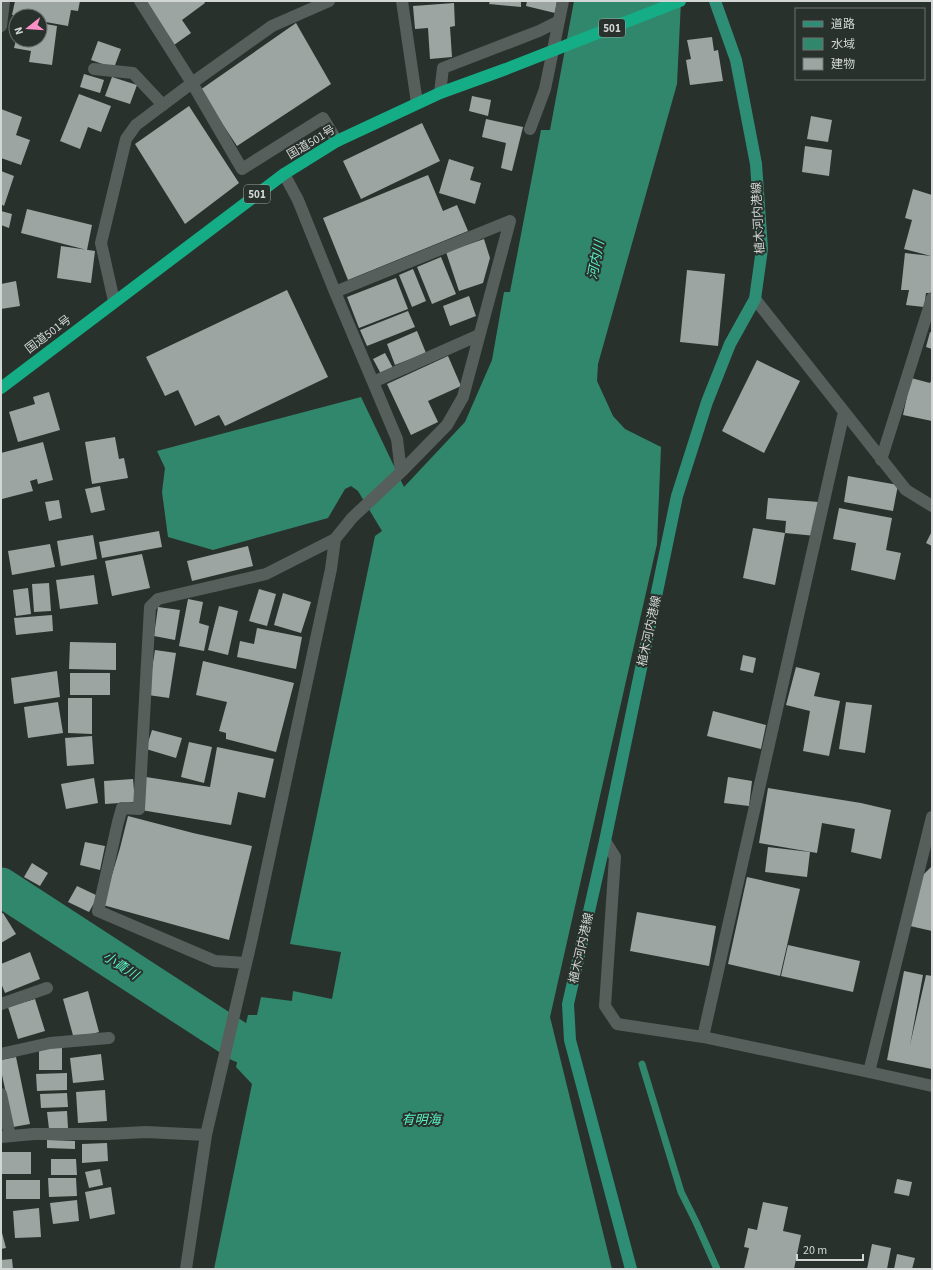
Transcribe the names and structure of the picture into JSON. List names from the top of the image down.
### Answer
{
  "streets": {
    "highway": ["501", "国道501号"],
    "main road": ["植木河内港線"]
  },
  "water": ["河内川", "小責川", "有明海"],
  "legend": ["道路", "水域", "建物"],
  "scale_bar": "20 m",
  "north": "left"
}
